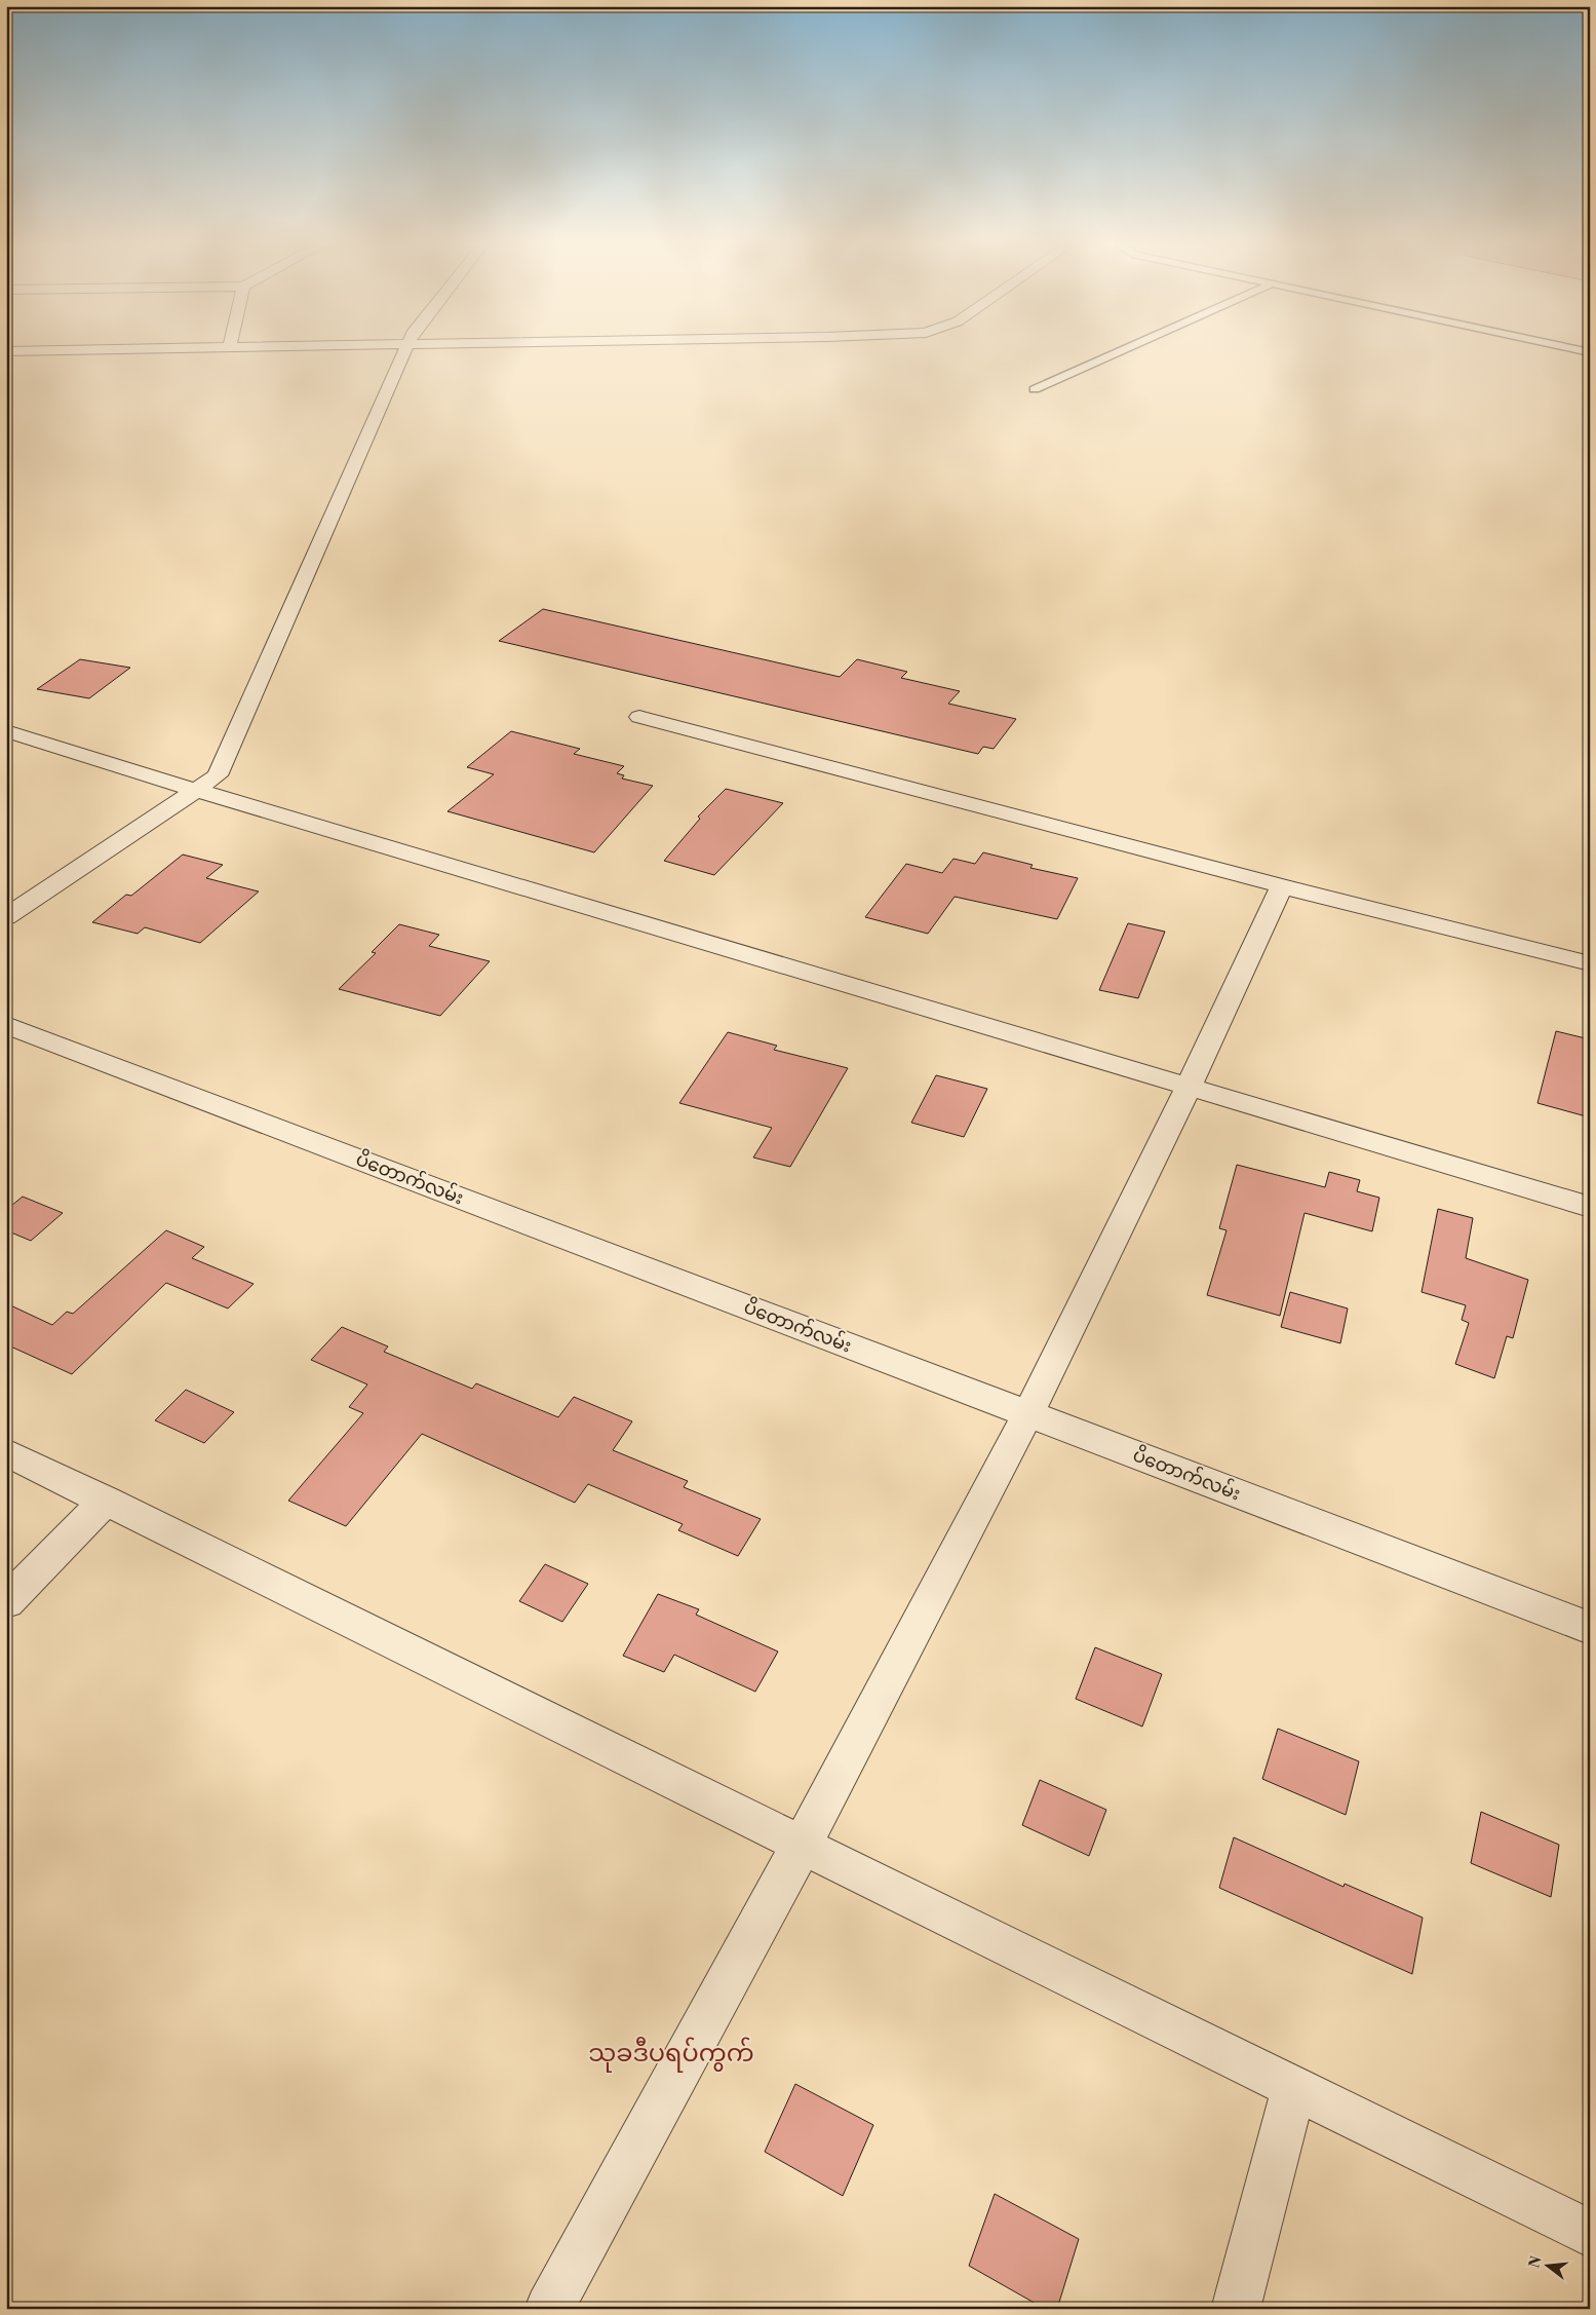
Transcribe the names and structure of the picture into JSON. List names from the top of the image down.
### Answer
{
  "streets": {
    "street": ["ပိတောက်လမ်း"]
  },
  "districts": ["သုခဒီပရပ်ကွက်"],
  "north": "left"
}
